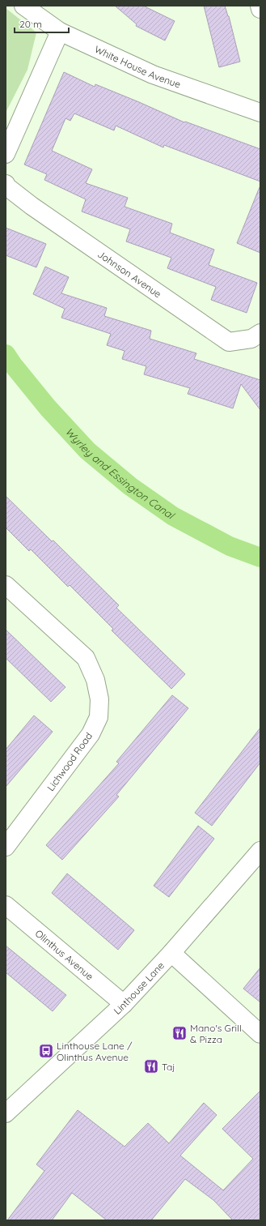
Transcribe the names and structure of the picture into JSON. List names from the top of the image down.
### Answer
{
  "streets": {
    "street": [
      "White House Avenue",
      "Johnson Avenue",
      "Lichwood Road",
      "Olinthus Avenue",
      "Linthouse Lane"
    ]
  },
  "crossings": [
    ["Olinthus Avenue", "Linthouse Lane"]
  ],
  "water": ["Wyrley and Essington Canal"],
  "places": {
    "restaurant": ["Mano's Grill & Pizza", "Taj"],
    "bus stop": ["Linthouse Lane / Olinthus Avenue"]
  },
  "scale_bar": "20 m"
}
